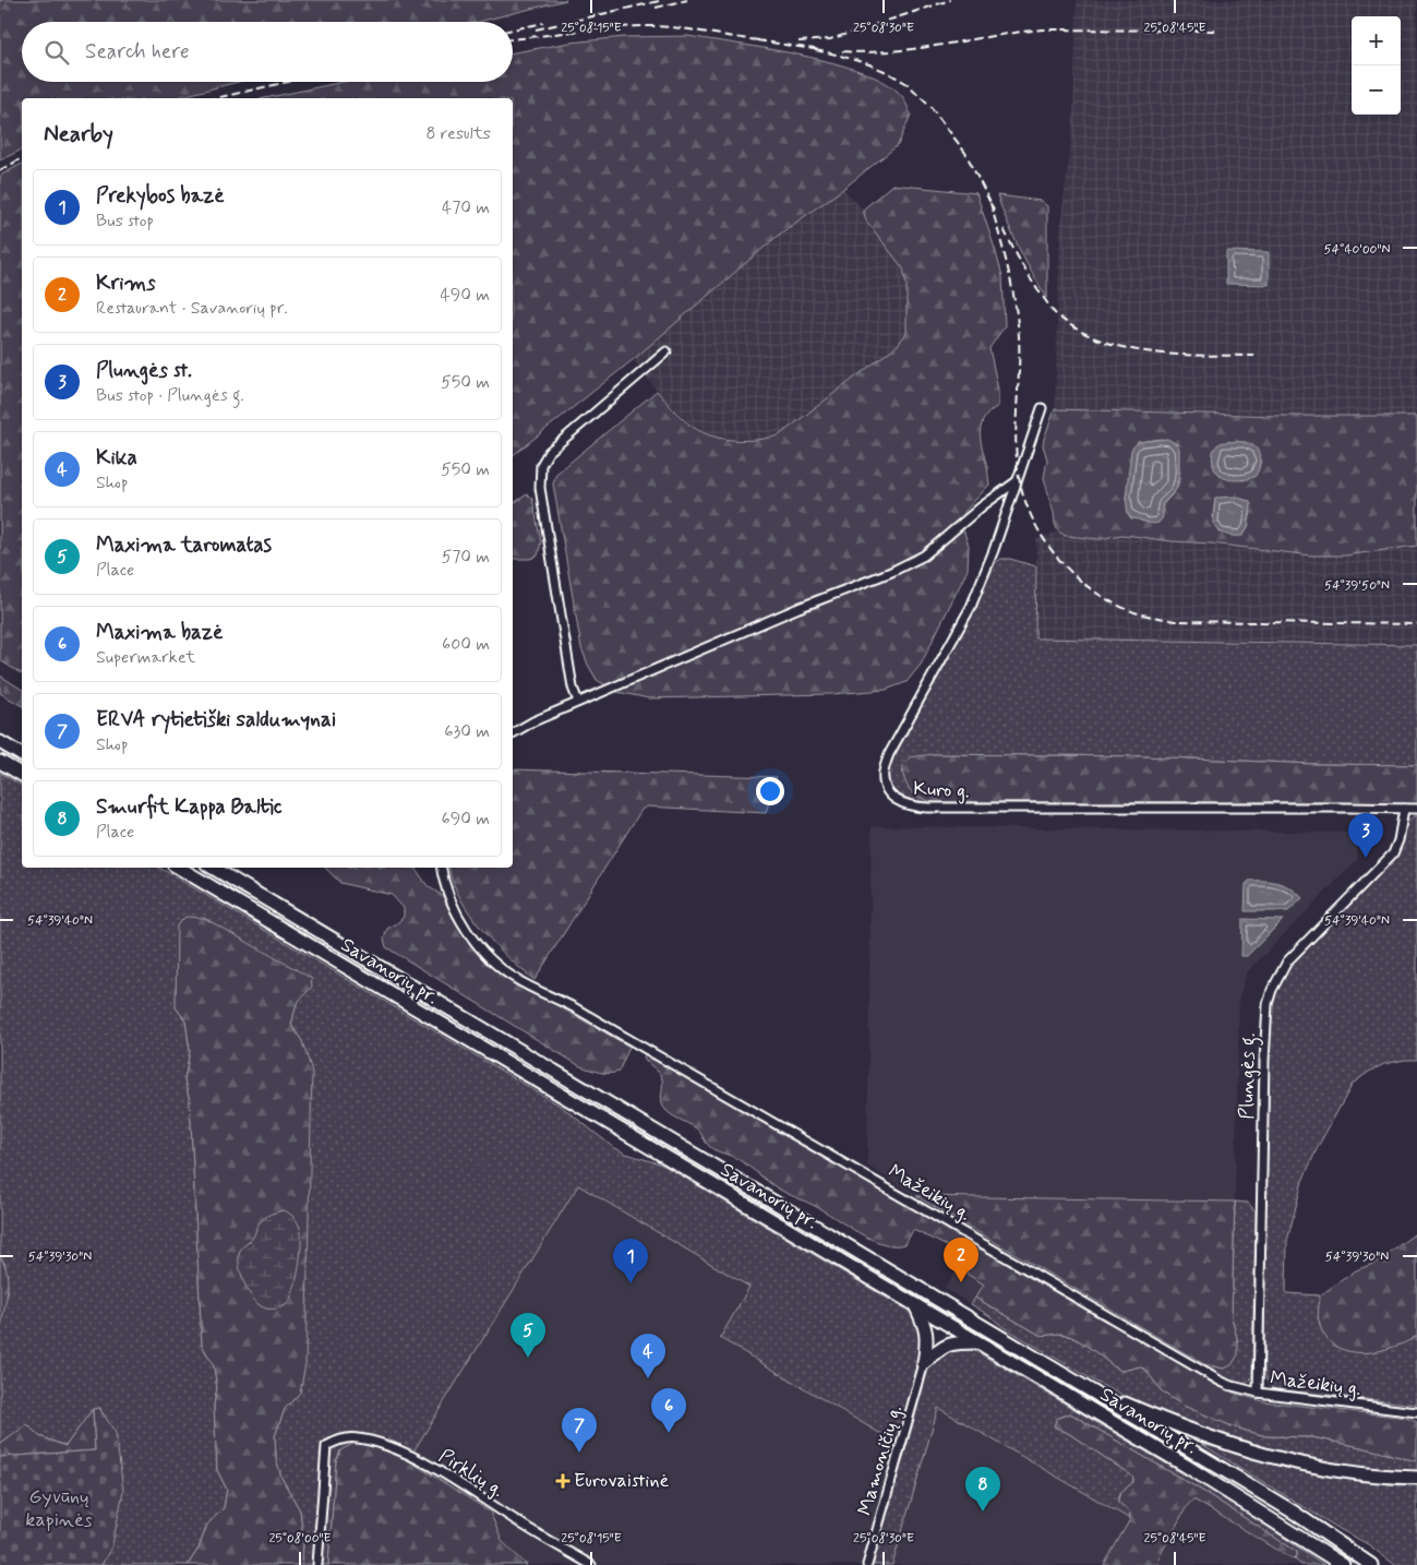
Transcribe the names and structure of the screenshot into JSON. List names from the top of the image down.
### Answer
{
  "streets": {
    "highway": ["Savanorių pr."],
    "street": [
      "Kuro g.",
      "Plungės g.",
      "Mažeikių g.",
      "Mamoničių g.",
      "Pirklių g."
    ]
  },
  "crossings": [
    ["Kuro g.", "Plungės g."],
    ["Plungės g.", "Mažeikių g."]
  ],
  "parks": ["Gyvūnų kapinės"],
  "places": {
    "health": ["Eurovaistinė"]
  },
  "page": {
    "map_buttons": ["+", "−"],
    "search": "Search here",
    "heading": ["Nearby", "8 results"],
    "list": [
      {
        "mark": "1",
        "name": "Prekybos bazė",
        "note": "Bus stop",
        "value": "470 m"
      },
      {
        "mark": "2",
        "name": "Krims",
        "note": "Restaurant · Savanorių pr.",
        "value": "490 m"
      },
      {
        "mark": "3",
        "name": "Plungės st.",
        "note": "Bus stop · Plungės g.",
        "value": "550 m"
      },
      {
        "mark": "4",
        "name": "Kika",
        "note": "Shop",
        "value": "550 m"
      },
      {
        "mark": "5",
        "name": "Maxima taromatas",
        "note": "Place",
        "value": "570 m"
      },
      {
        "mark": "6",
        "name": "Maxima bazė",
        "note": "Supermarket",
        "value": "600 m"
      },
      {
        "mark": "7",
        "name": "ERVA rytietiški saldumynai",
        "note": "Shop",
        "value": "630 m"
      },
      {
        "mark": "8",
        "name": "Smurfit Kappa Baltic",
        "note": "Place",
        "value": "690 m"
      }
    ],
    "pins": [
      "3",
      "2",
      "1",
      "5",
      "4",
      "6",
      "7",
      "8"
    ]
  },
  "coordinates": [
    "25°08'15\"E",
    "25°08'30\"E",
    "25°08'45\"E",
    "54°40'00\"N",
    "54°39'50\"N",
    "54°39'40\"N",
    "54°39'30\"N",
    "25°08'00\"E"
  ]
}
